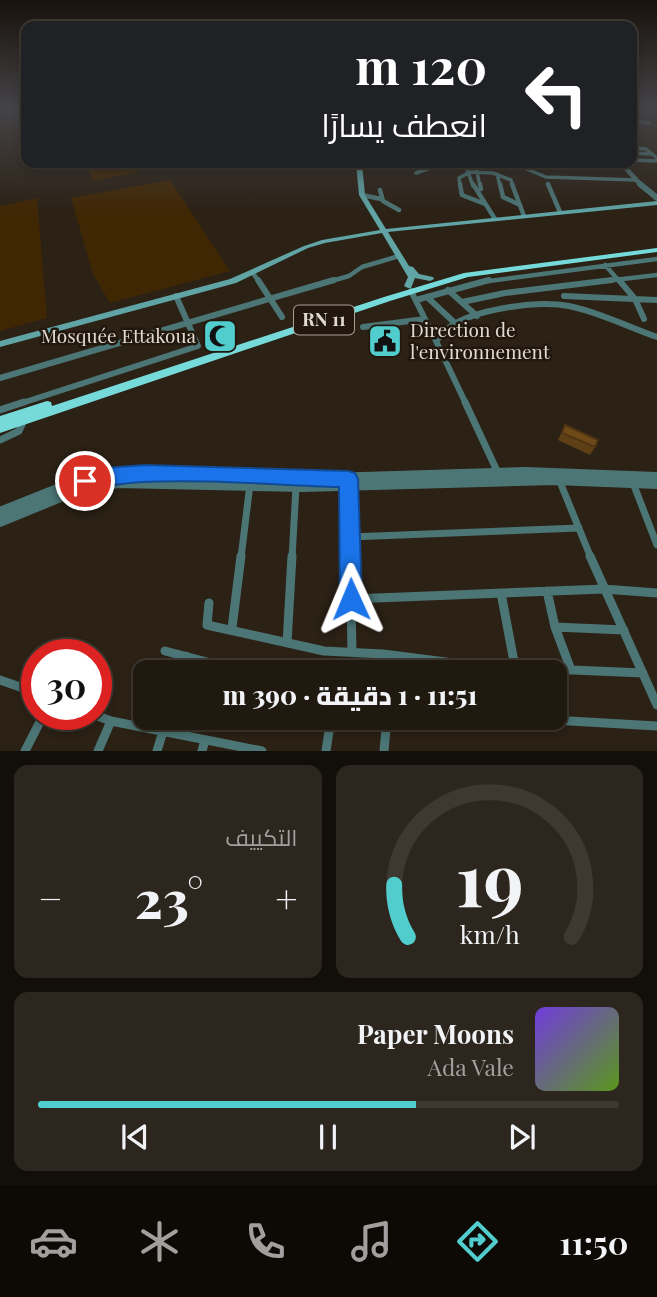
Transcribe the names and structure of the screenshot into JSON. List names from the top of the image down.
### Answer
{
  "streets": {
    "highway": ["RN 11"]
  },
  "places": {
    "mosque": ["Mosquée Ettakoua"],
    "public building": ["Direction de l'environnement"]
  },
  "page": {
    "turn": ["120 m", "انعطف يسارًا"],
    "limit": "30",
    "trip": "11:51 · 1 دقيقة · 390 m",
    "tile": "التكييف",
    "heat": ["−", "23°", "+"],
    "song": ["Paper Moons", "Ada Vale"],
    "tabs": "11:50",
    "gauge": ["19", "km/h"]
  }
}
